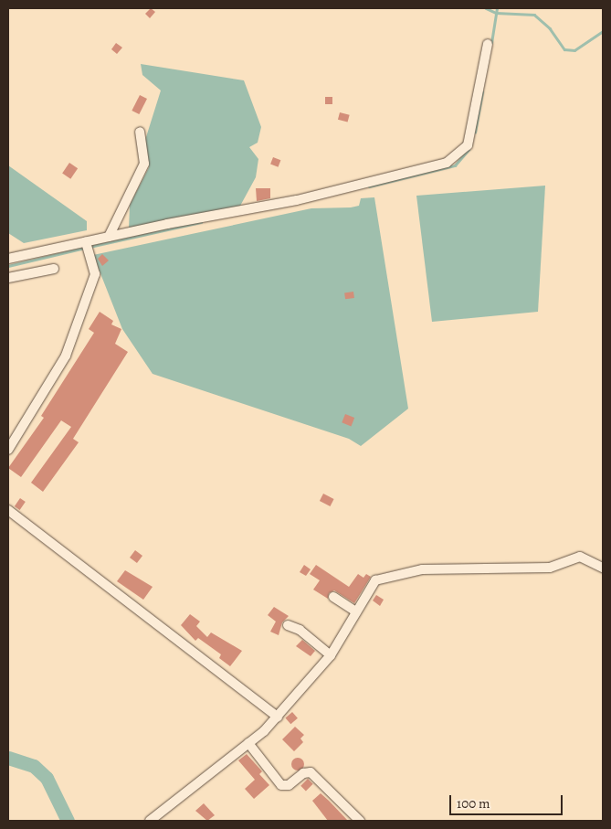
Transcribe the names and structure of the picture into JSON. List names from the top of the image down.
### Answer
{
  "scale_bar": "100 m"
}
